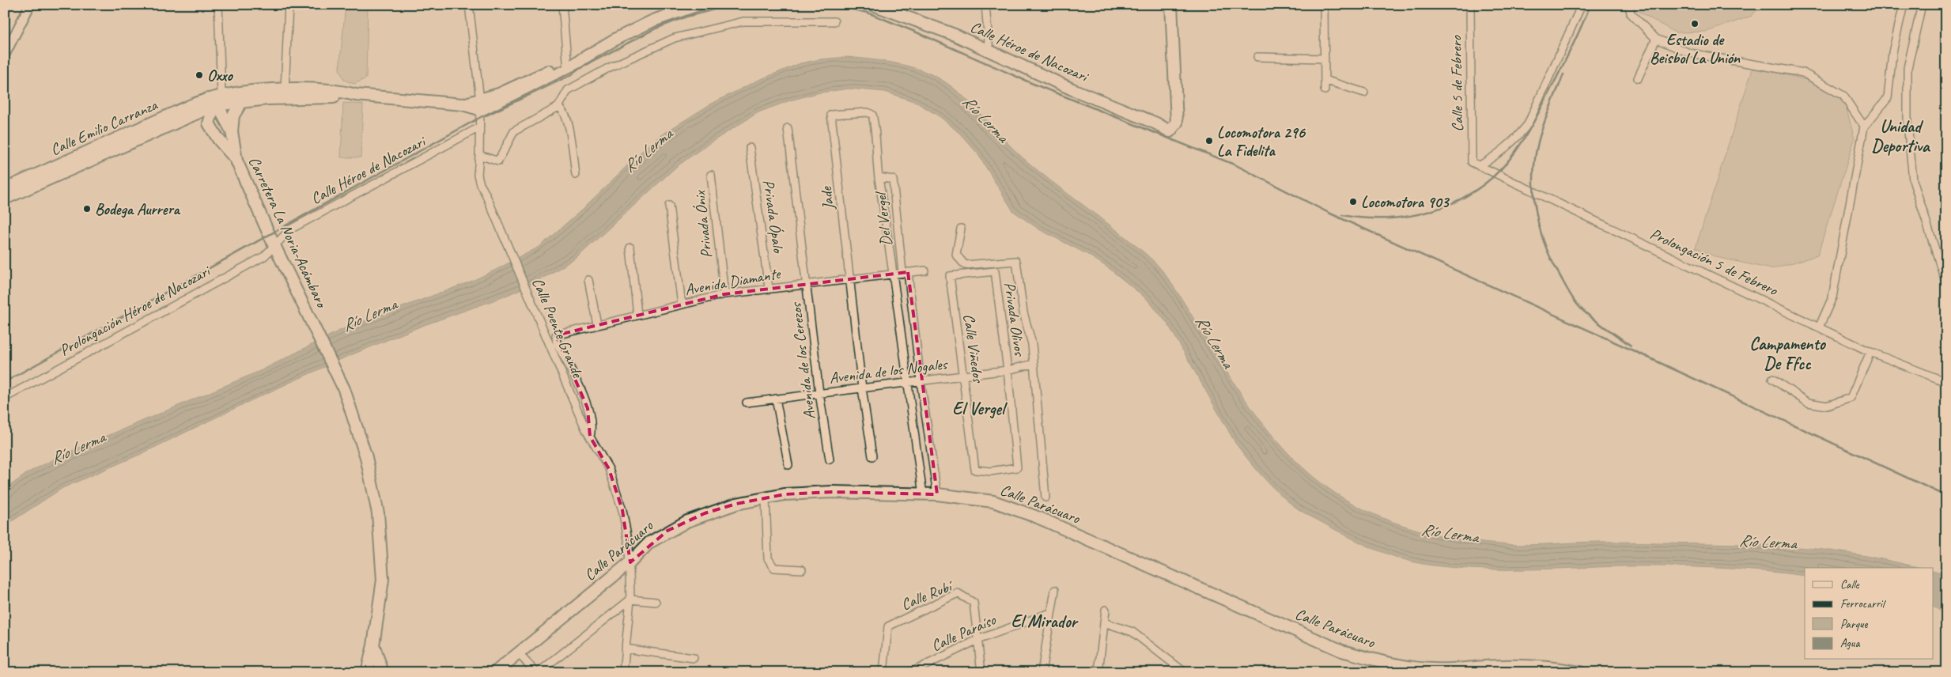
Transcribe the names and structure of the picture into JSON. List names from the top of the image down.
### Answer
{
  "streets": {
    "main road": [
      "Calle Héroe de Nacozari",
      "Calle Emilio Carranza",
      "Carretera La Noria-Acámbaro",
      "Calle Parácuaro"
    ],
    "street": [
      "Calle 5 de Febrero",
      "Jade",
      "Privada Ópalo",
      "Del Vergel",
      "Privada Ónix",
      "Prolongación 5 de Febrero",
      "Avenida Diamante",
      "Prolongación Héroe de Nacozari",
      "Privada Olivos",
      "Calle Puente Grande",
      "Calle Viñedos",
      "Avenida de los Cerezos",
      "Avenida de los Nogales",
      "Calle Rubí",
      "Calle Paraíso"
    ]
  },
  "crossings": [
    ["Calle Héroe de Nacozari", "Carretera La Noria-Acámbaro"],
    ["Calle Héroe de Nacozari", "Prolongación Héroe de Nacozari"],
    ["Calle Héroe de Nacozari", "Calle Puente Grande"],
    ["Calle 5 de Febrero", "Prolongación 5 de Febrero"],
    ["Calle Emilio Carranza", "Carretera La Noria-Acámbaro"],
    ["Jade", "Del Vergel"],
    ["Jade", "Avenida Diamante"],
    ["Jade", "Avenida de los Nogales"],
    ["Privada Ópalo", "Avenida Diamante"],
    ["Del Vergel", "Avenida Diamante"],
    ["Del Vergel", "Avenida de los Nogales"],
    ["Del Vergel", "Calle Parácuaro"],
    ["Privada Ónix", "Avenida Diamante"],
    ["Carretera La Noria-Acámbaro", "Prolongación Héroe de Nacozari"],
    ["Avenida Diamante", "Calle Puente Grande"],
    ["Avenida Diamante", "Avenida de los Cerezos"],
    ["Privada Olivos", "Calle Viñedos"],
    ["Privada Olivos", "Avenida de los Nogales"],
    ["Calle Puente Grande", "Calle Parácuaro"],
    ["Calle Viñedos", "Avenida de los Nogales"],
    ["Avenida de los Cerezos", "Avenida de los Nogales"],
    ["Calle Rubí", "Calle Paraíso"]
  ],
  "districts": [
    "Unidad Deportiva",
    "Campamento De Ffcc",
    "El Vergel",
    "El Mirador"
  ],
  "water": ["Río Lerma"],
  "places": [
    "Estadio de Beisbol La Unión",
    "Oxxo",
    "Locomotora 296 La Fidelita",
    "Locomotora 903",
    "Bodega Aurrera"
  ],
  "legend": [
    "Calle",
    "Ferrocarril",
    "Parque",
    "Agua"
  ]
}
